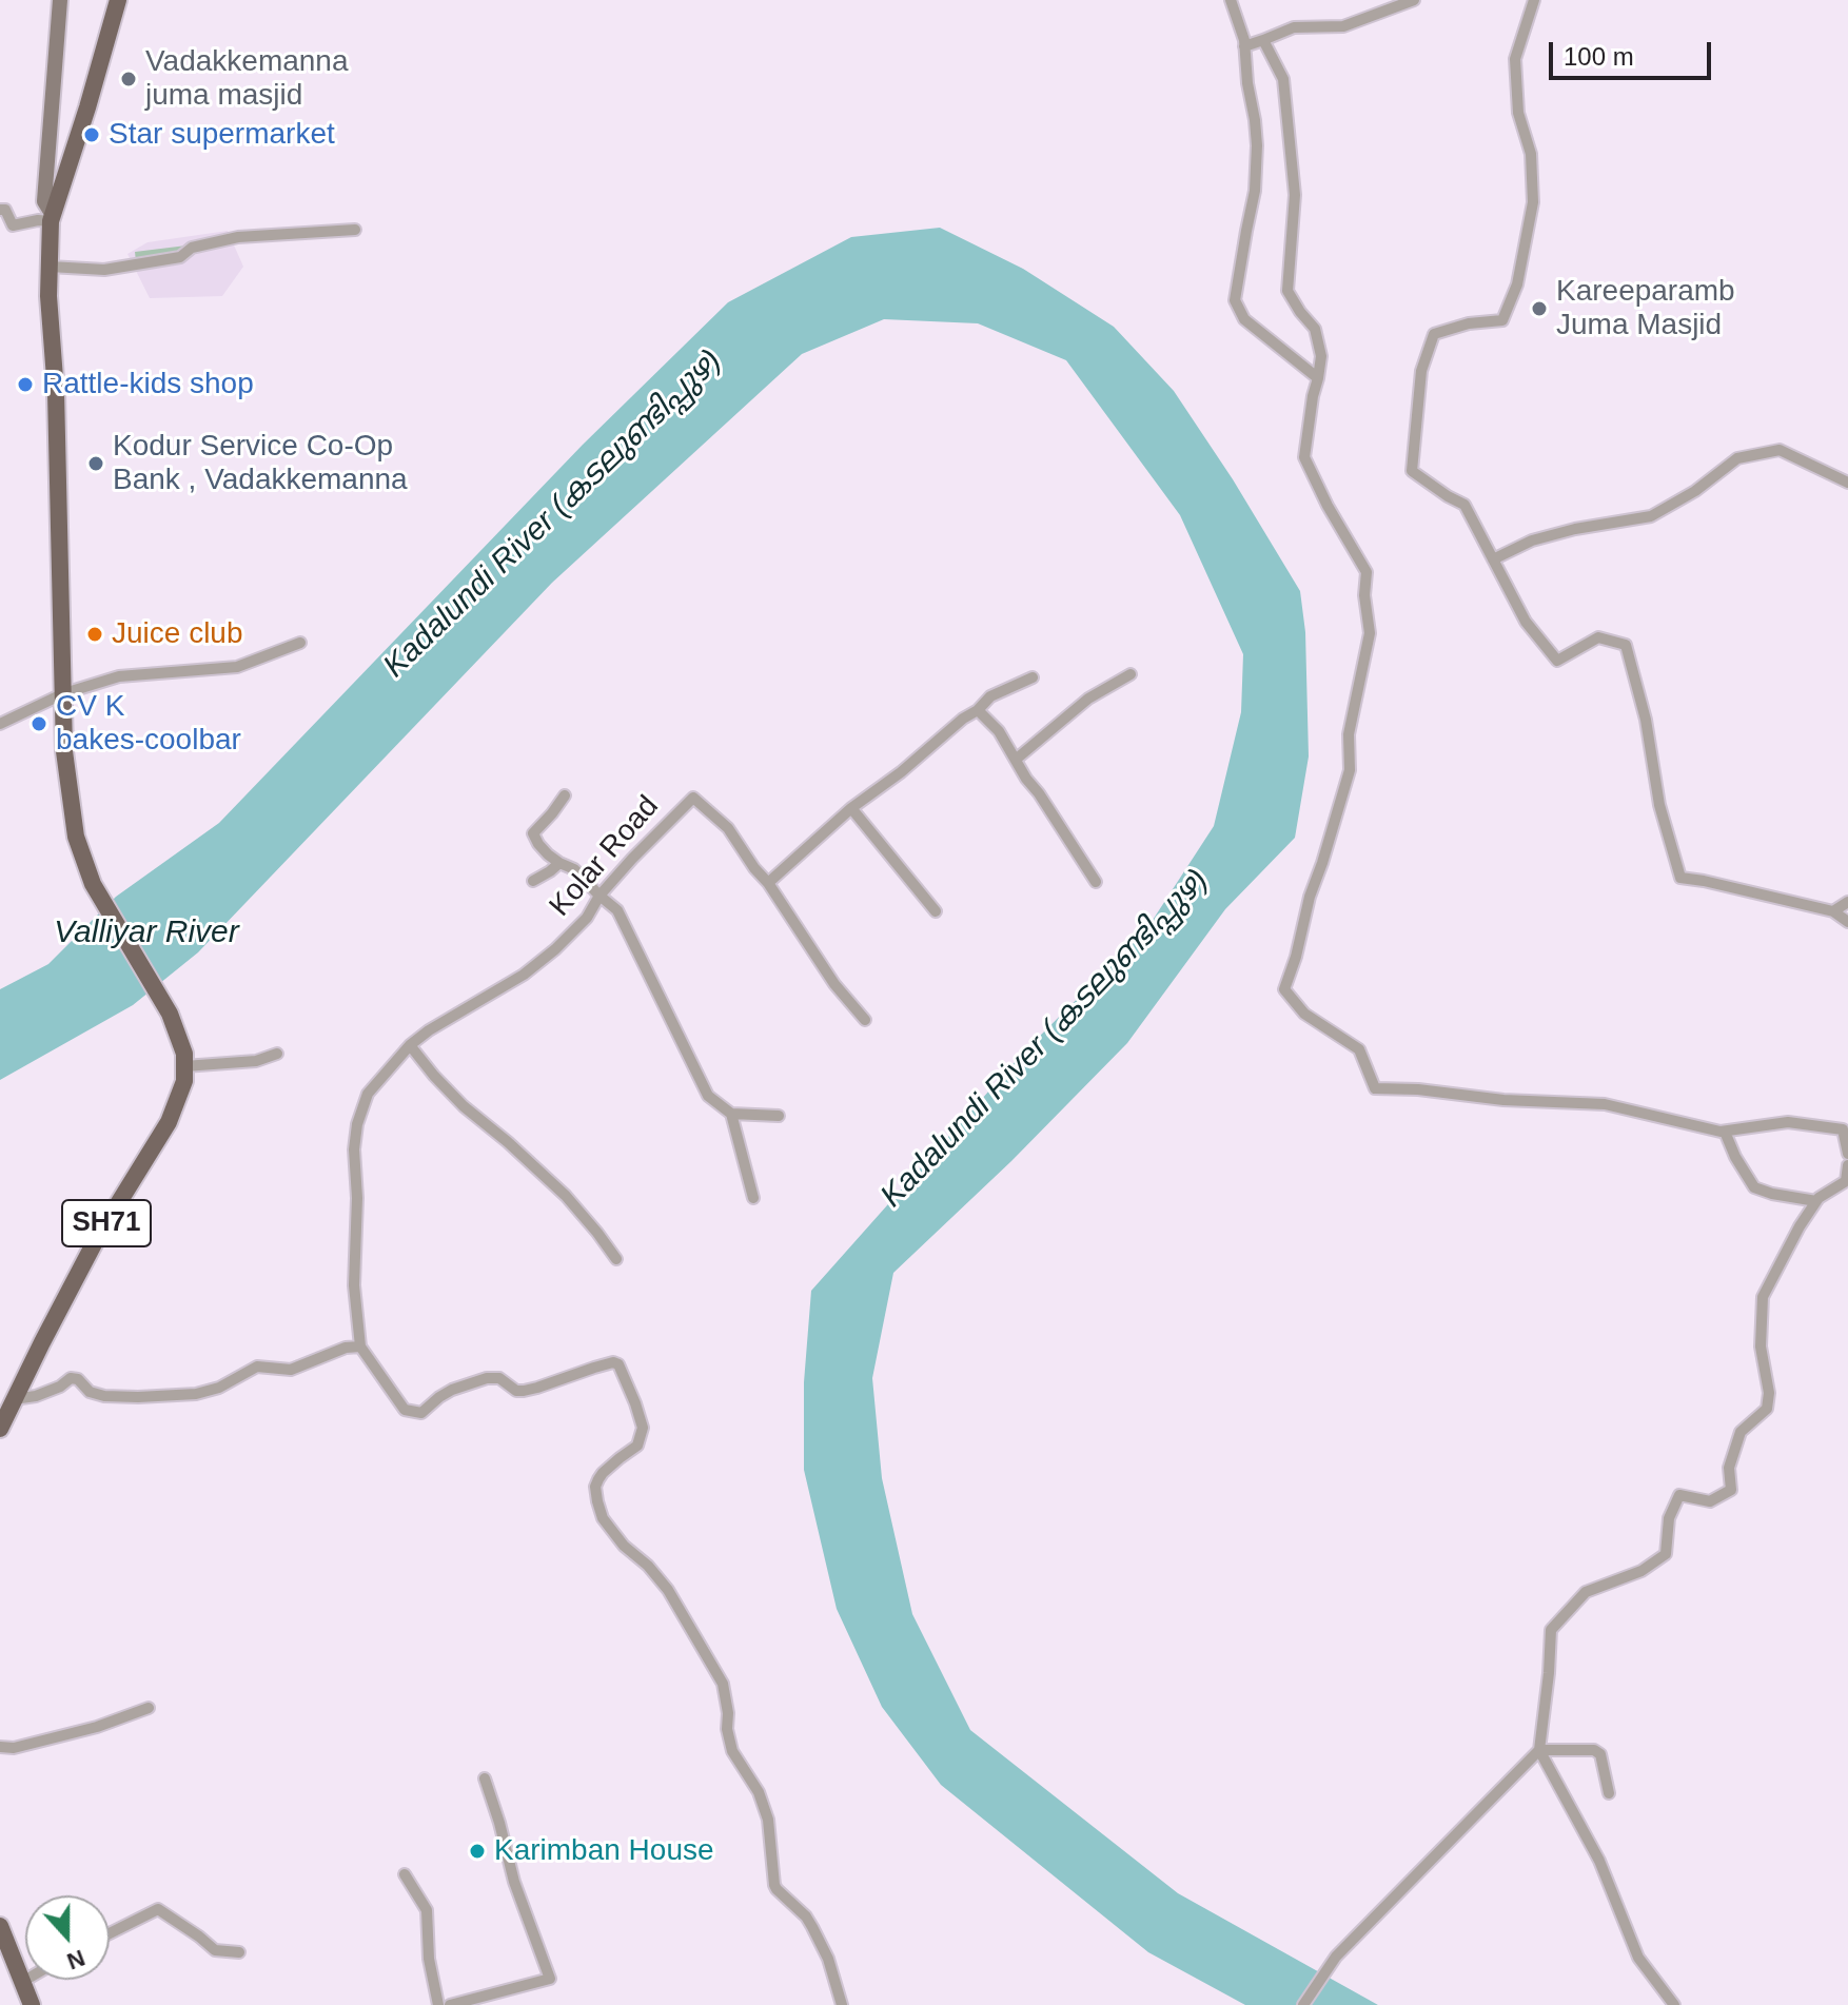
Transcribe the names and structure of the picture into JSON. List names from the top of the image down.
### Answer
{
  "streets": {
    "main road": ["SH71"],
    "street": ["Kolar Road"]
  },
  "water": ["Kadalundi River (കടലുണ്ടിപ്പുഴ)", "Valliyar River"],
  "places": [
    "Vadakkemanna juma masjid",
    "Star supermarket",
    "Kareeparamb Juma Masjid",
    "Rattle-kids shop",
    "Kodur Service Co-Op Bank , Vadakkemanna",
    "Juice club",
    "CV K bakes-coolbar",
    "Karimban House"
  ],
  "scale_bar": "100 m",
  "north": "bottom"
}
